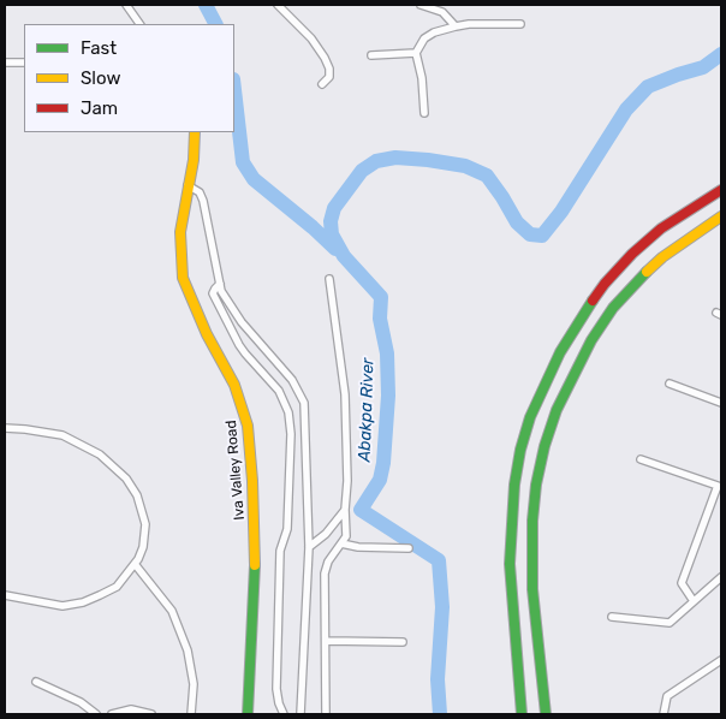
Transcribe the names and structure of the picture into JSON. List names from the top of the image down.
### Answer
{
  "streets": {
    "main road": ["Iva Valley Road"]
  },
  "water": ["Abakpa River"],
  "legend": ["Fast", "Slow", "Jam"]
}
